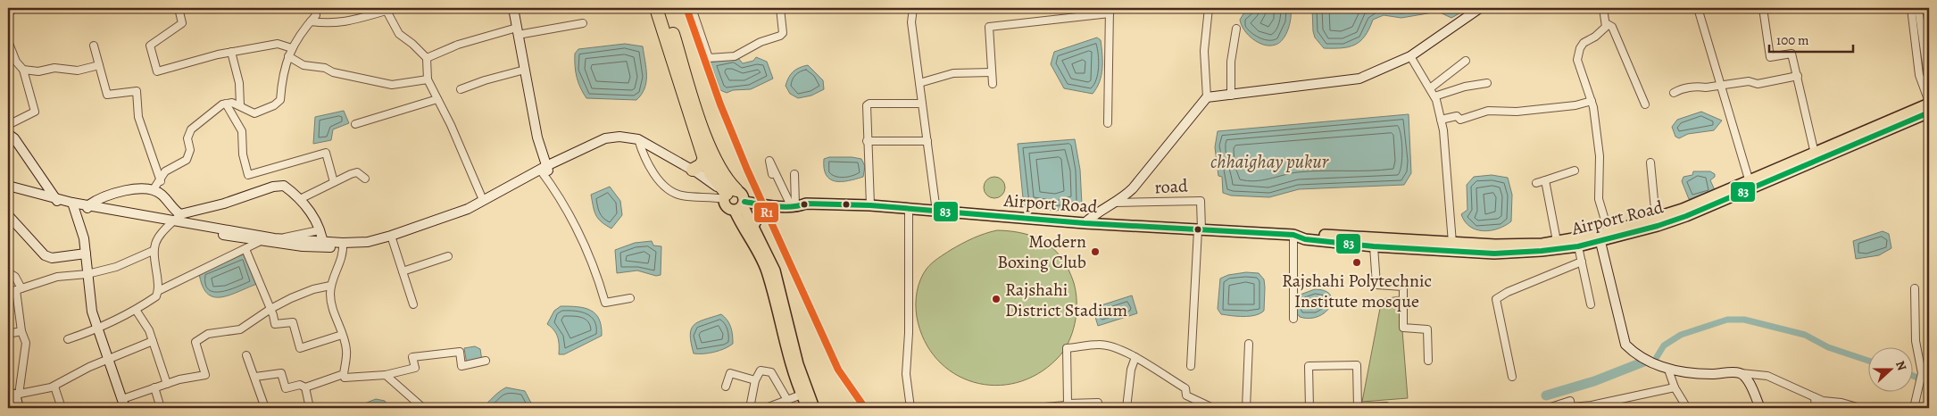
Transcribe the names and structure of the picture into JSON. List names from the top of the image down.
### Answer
{
  "streets": {
    "main road": ["Airport Road"],
    "street": ["road"]
  },
  "crossings": [
    ["road", "Airport Road"]
  ],
  "water": ["chhaighay pukur"],
  "places": ["Modern Boxing Club", "Rajshahi Polytechnic Institute mosque", "Rajshahi District Stadium"],
  "lines": ["transit line R1", "transit line 83"],
  "scale_bar": "100 m",
  "north": "right"
}
